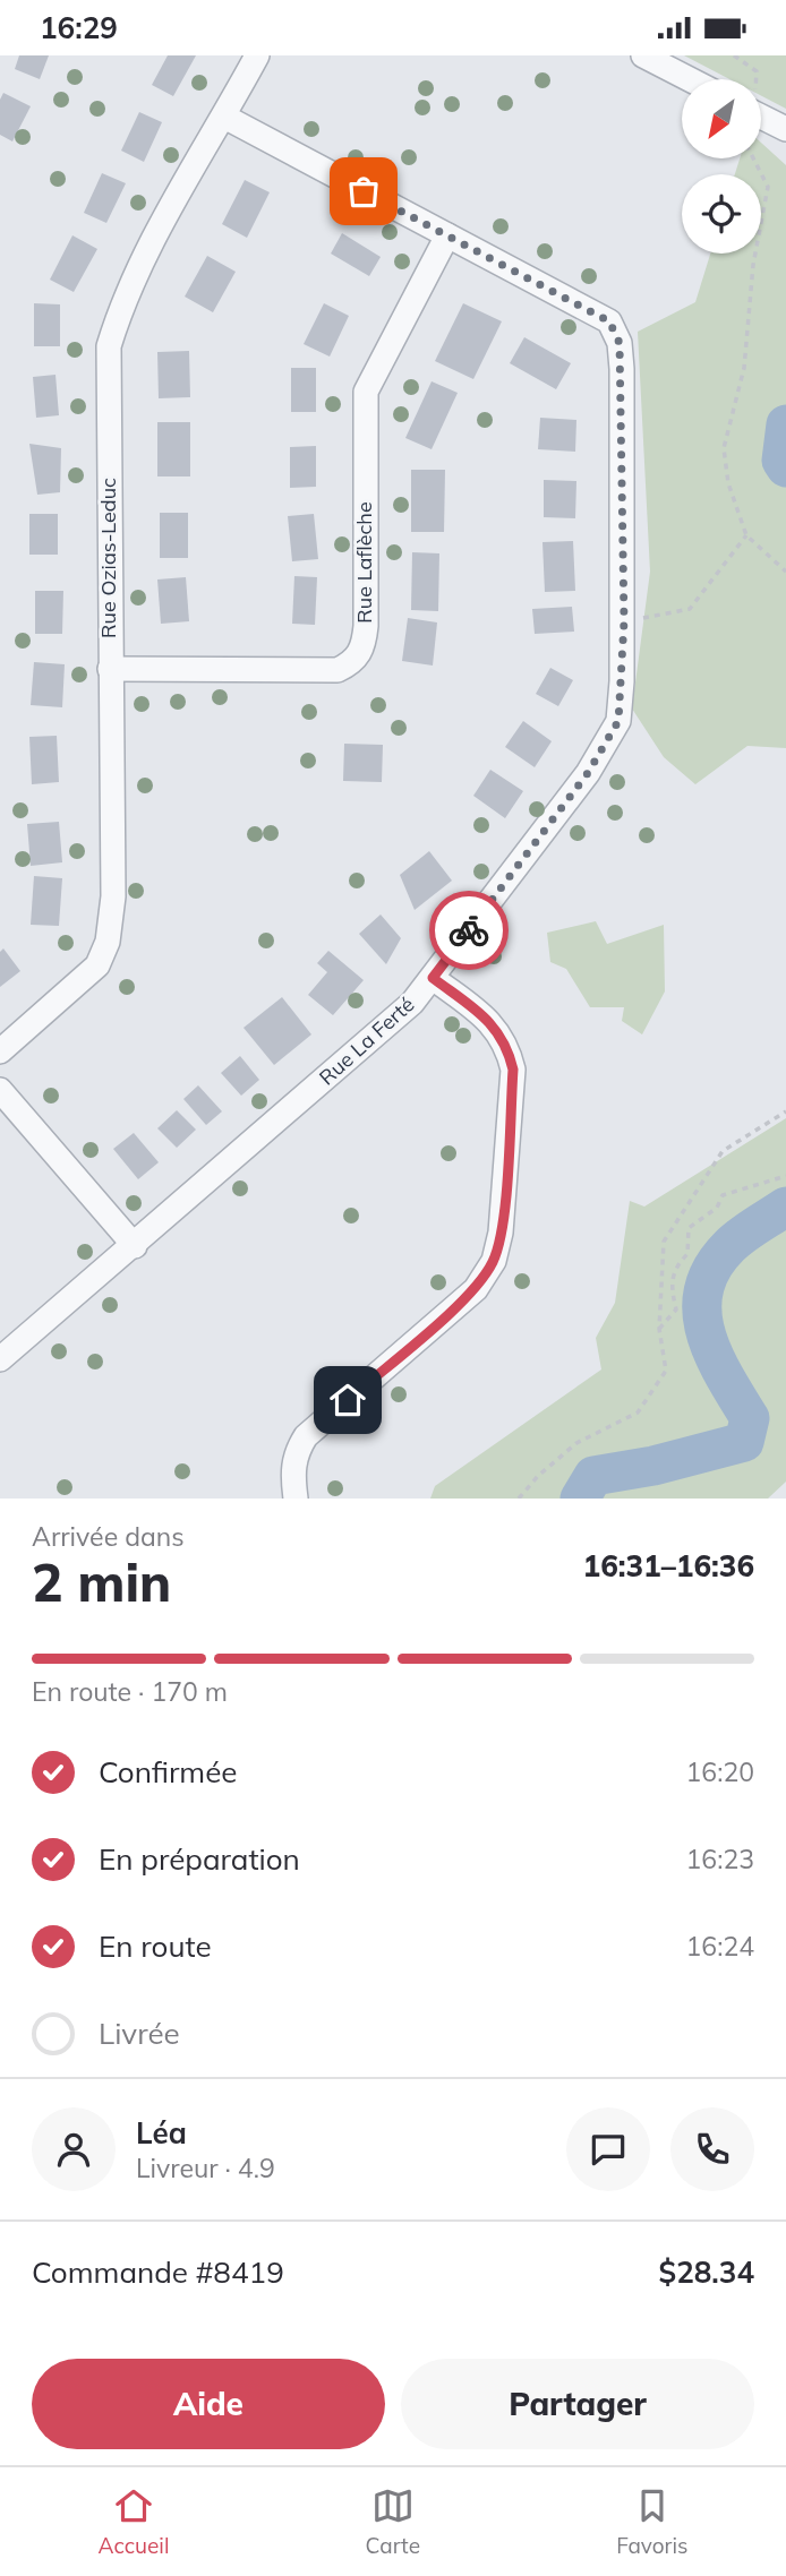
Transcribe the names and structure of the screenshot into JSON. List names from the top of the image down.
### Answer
{
  "streets": {
    "street": ["Rue Ozias-Leduc", "Rue Laflèche", "Rue La Ferté"]
  },
  "crossings": [
    ["Rue Ozias-Leduc", "Rue Laflèche"],
    ["Rue Ozias-Leduc", "Rue La Ferté"],
    ["Rue Laflèche", "Rue La Ferté"]
  ],
  "north": "bottom left",
  "page": {
    "status": "16:29",
    "heading": ["2 min", "Arrivée dans", "16:31–16:36"],
    "panel": [
      "Léa",
      "Livreur · 4.9",
      "Commande #8419",
      "$28.34"
    ],
    "bar": "En route · 170 m",
    "list": [
      ["Confirmée", "16:20"],
      ["En préparation", "16:23"],
      ["En route", "16:24"],
      "Livrée"
    ],
    "buttons": ["Aide", "Partager"],
    "tabs": ["Accueil", "Carte", "Favoris"]
  }
}
